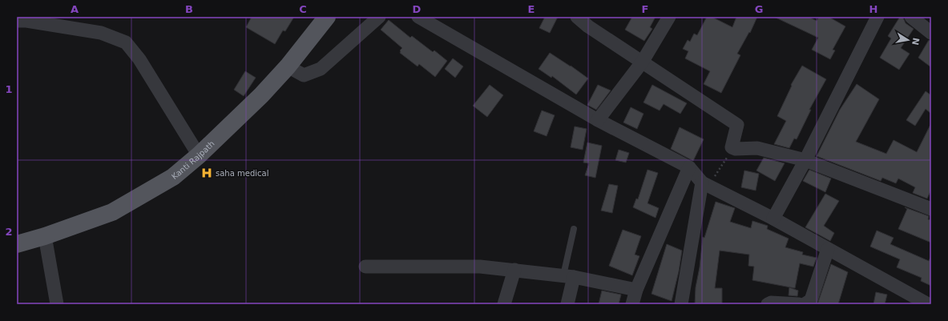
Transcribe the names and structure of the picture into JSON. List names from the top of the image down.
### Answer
{
  "streets": {
    "main road": ["Kanti Rajpath"]
  },
  "places": {
    "hospital": ["saha medical"]
  },
  "north": "right",
  "grid": {
    "columns": [
      "A",
      "B",
      "C",
      "D",
      "E",
      "F",
      "G",
      "H"
    ],
    "rows": ["1", "2"]
  }
}
